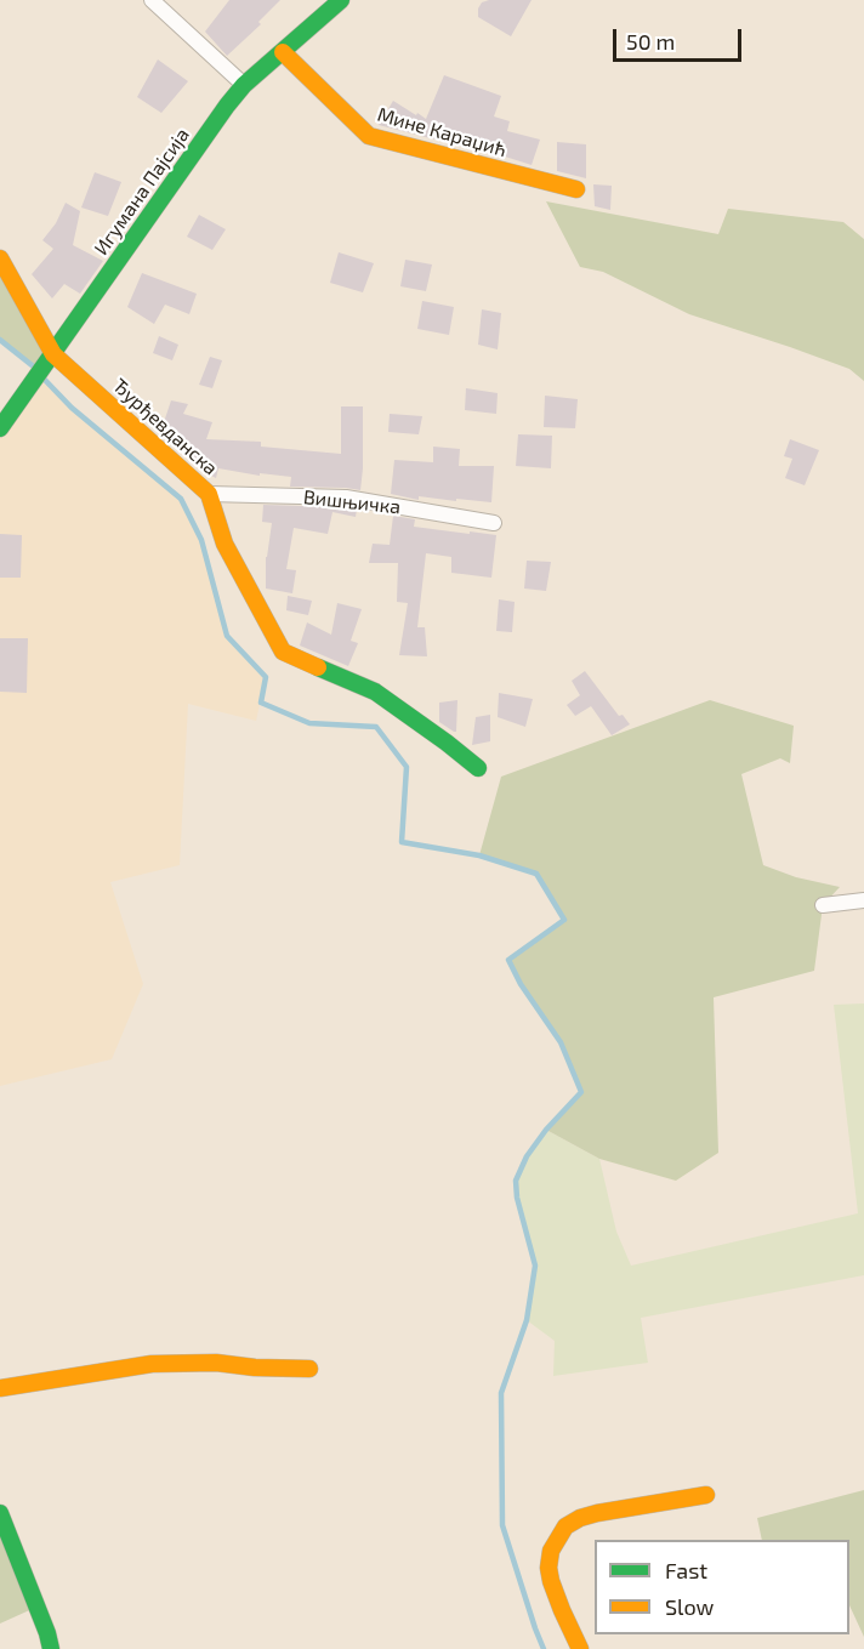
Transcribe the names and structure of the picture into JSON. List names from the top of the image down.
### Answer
{
  "streets": {
    "street": [
      "Мине Караџић",
      "Игумана Пајсија",
      "Ђурђевданска",
      "Вишњичка"
    ]
  },
  "crossings": [
    ["Мине Караџић", "Игумана Пајсија"],
    ["Игумана Пајсија", "Ђурђевданска"],
    ["Ђурђевданска", "Вишњичка"]
  ],
  "legend": ["Fast", "Slow"],
  "scale_bar": "50 m"
}
